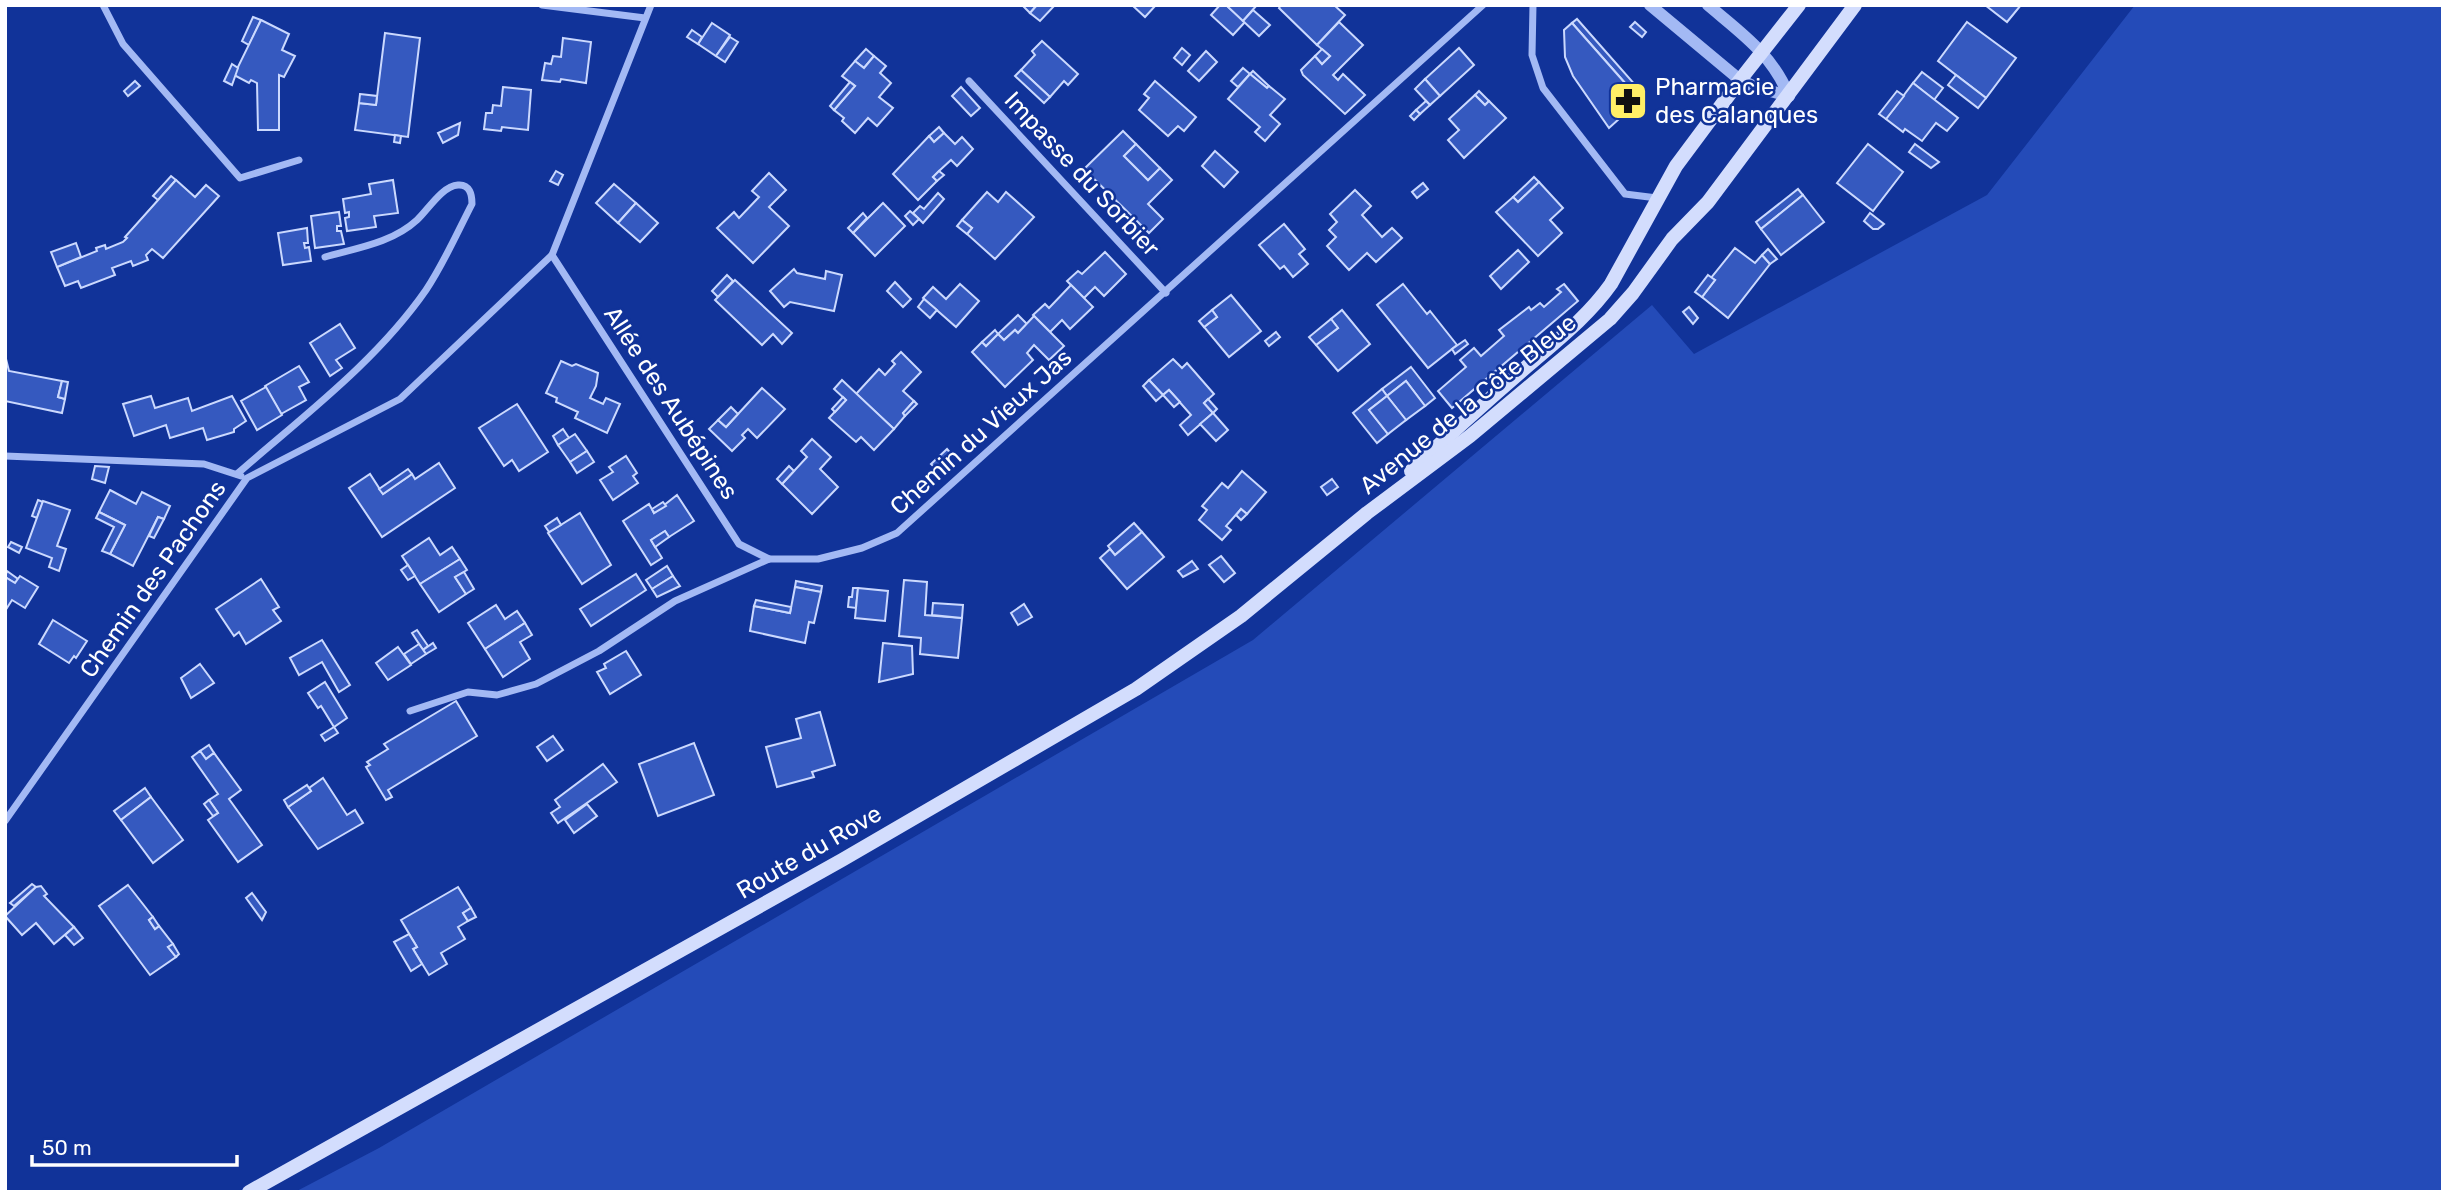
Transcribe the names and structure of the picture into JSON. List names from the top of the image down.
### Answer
{
  "streets": {
    "main road": ["Avenue de la Côte Bleue", "Route du Rove"],
    "street": [
      "Impasse du Sorbier",
      "Allée des Aubépines",
      "Chemin du Vieux Jas",
      "Chemin des Pachons"
    ]
  },
  "crossings": [
    ["Impasse du Sorbier", "Chemin du Vieux Jas"],
    ["Allée des Aubépines", "Chemin du Vieux Jas"],
    ["Allée des Aubépines", "Chemin des Pachons"],
    ["Avenue de la Côte Bleue", "Route du Rove"]
  ],
  "places": {
    "pharmacy": ["Pharmacie des Calanques"]
  },
  "scale_bar": "50 m"
}
